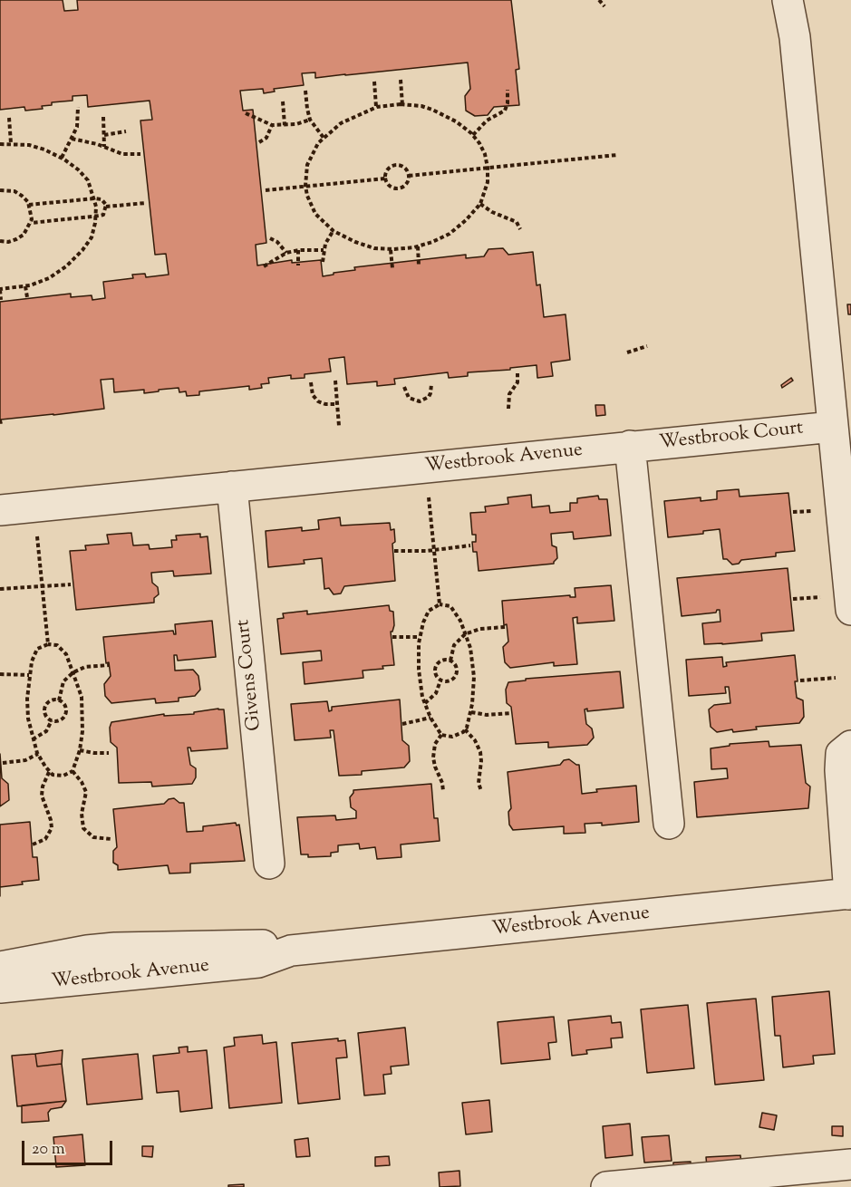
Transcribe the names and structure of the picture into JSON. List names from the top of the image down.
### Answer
{
  "streets": {
    "street": ["Westbrook Court", "Westbrook Avenue", "Givens Court"]
  },
  "crossings": [
    ["Westbrook Court", "Westbrook Avenue"],
    ["Westbrook Avenue", "Givens Court"]
  ],
  "scale_bar": "20 m"
}
